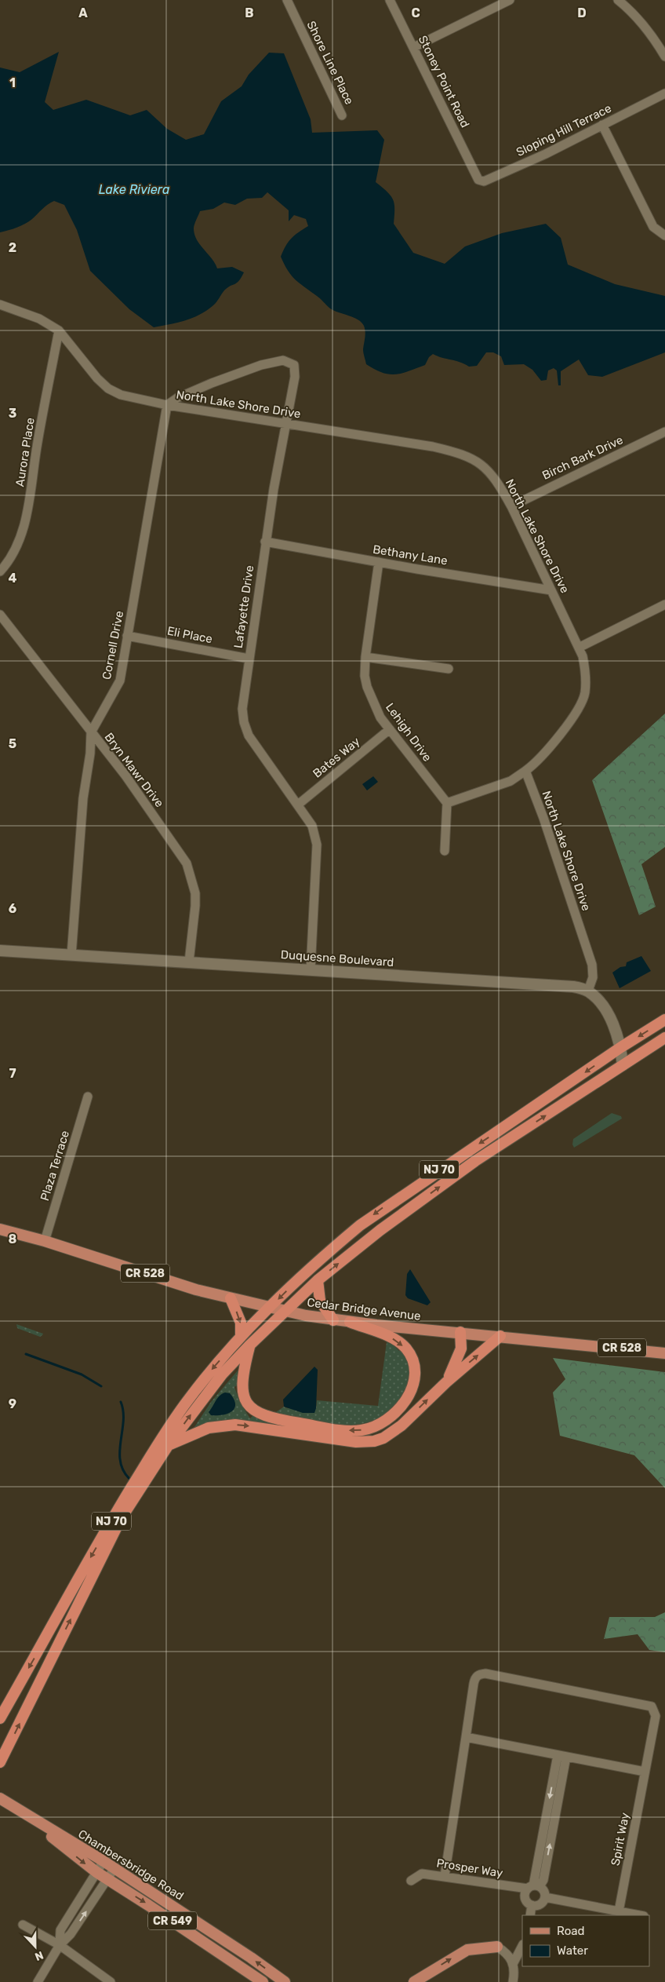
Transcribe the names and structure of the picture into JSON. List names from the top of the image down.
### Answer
{
  "streets": {
    "highway": ["NJ 70"],
    "main road": [
      "CR 528",
      "Cedar Bridge Avenue",
      "Chambersbridge Road",
      "CR 549"
    ],
    "street": [
      "Shore Line Place",
      "Stoney Point Road",
      "Sloping Hill Terrace",
      "North Lake Shore Drive",
      "Aurora Place",
      "Birch Bark Drive",
      "Bethany Lane",
      "Lafayette Drive",
      "Eli Place",
      "Cornell Drive",
      "Lehigh Drive",
      "Bates Way",
      "Bryn Mawr Drive",
      "Duquesne Boulevard",
      "Plaza Terrace",
      "Spirit Way",
      "Prosper Way"
    ]
  },
  "crossings": [
    ["Stoney Point Road", "Sloping Hill Terrace"],
    ["North Lake Shore Drive", "Aurora Place"],
    ["North Lake Shore Drive", "Birch Bark Drive"],
    ["North Lake Shore Drive", "Bethany Lane"],
    ["North Lake Shore Drive", "Lafayette Drive"],
    ["North Lake Shore Drive", "Cornell Drive"],
    ["North Lake Shore Drive", "Duquesne Boulevard"],
    ["Bethany Lane", "Lafayette Drive"],
    ["Bethany Lane", "Lehigh Drive"],
    ["Lafayette Drive", "Eli Place"],
    ["Lafayette Drive", "Cornell Drive"],
    ["Lafayette Drive", "Bates Way"],
    ["Lafayette Drive", "Duquesne Boulevard"],
    ["Eli Place", "Cornell Drive"],
    ["Cornell Drive", "Bryn Mawr Drive"],
    ["Cornell Drive", "Duquesne Boulevard"],
    ["Lehigh Drive", "Bates Way"],
    ["Bryn Mawr Drive", "Duquesne Boulevard"],
    ["Plaza Terrace", "Cedar Bridge Avenue"],
    ["NJ 70", "Cedar Bridge Avenue"]
  ],
  "water": ["Lake Riviera"],
  "legend": ["Road", "Water"],
  "north": "bottom",
  "grid": {
    "columns": [
      "A",
      "B",
      "C",
      "D"
    ],
    "rows": [
      "1",
      "2",
      "3",
      "4",
      "5",
      "6",
      "7",
      "8",
      "9"
    ]
  }
}
